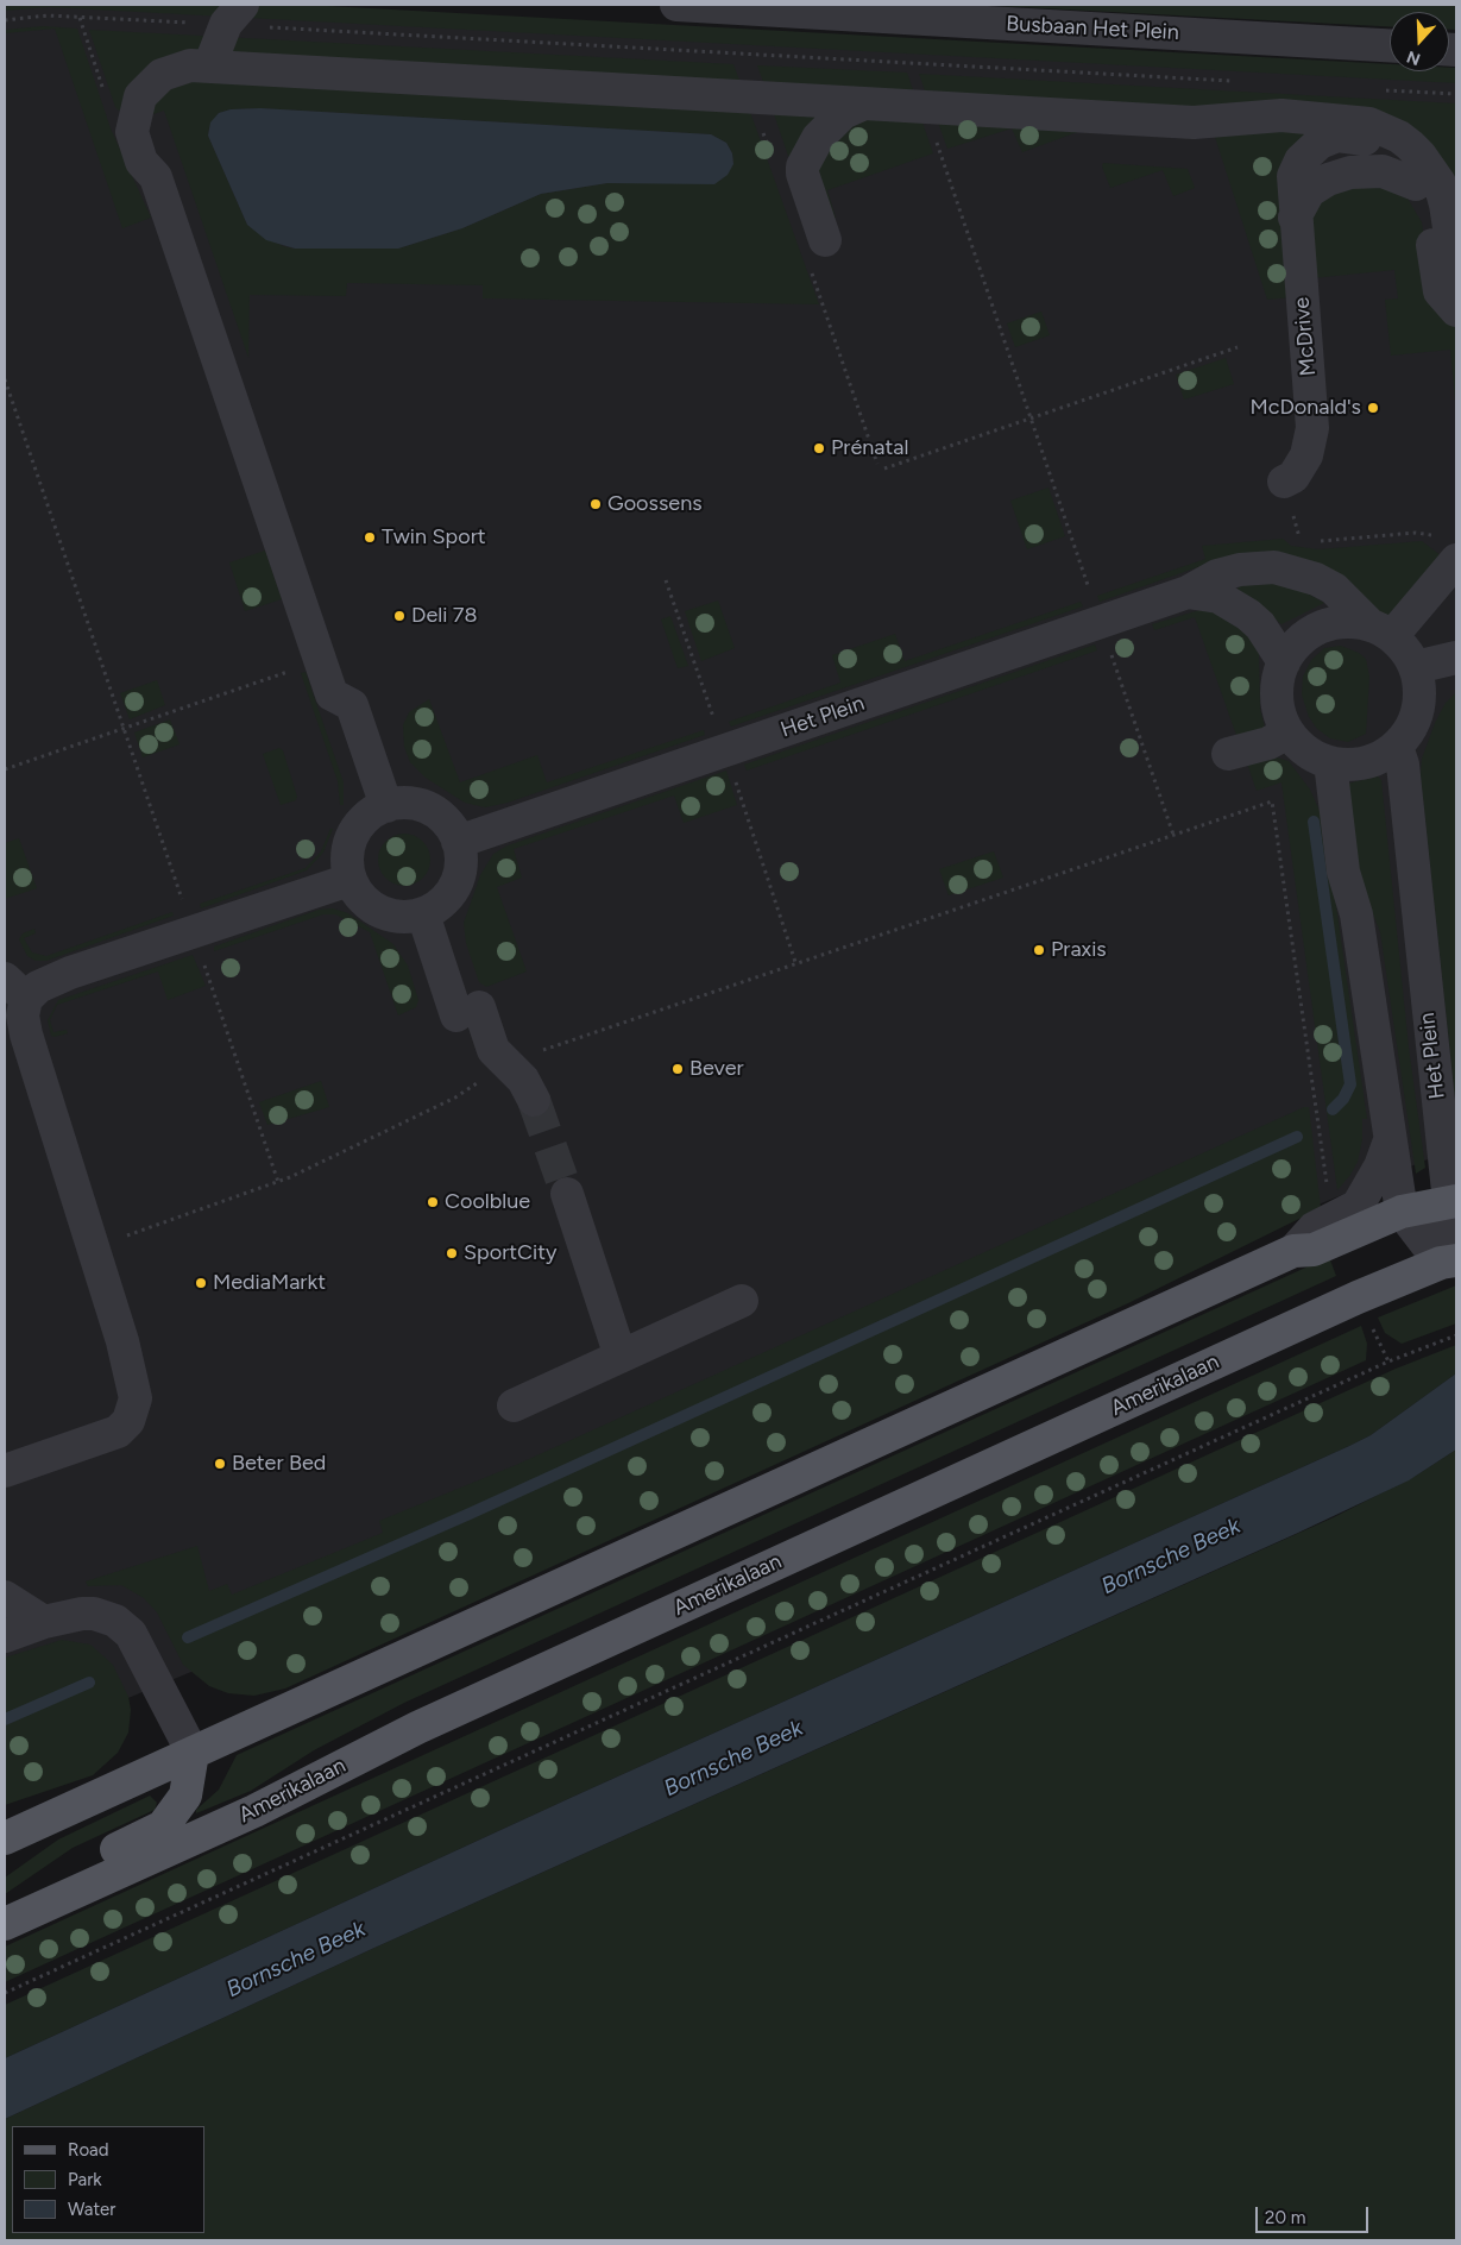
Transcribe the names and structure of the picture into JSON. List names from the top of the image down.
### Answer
{
  "streets": {
    "main road": ["Amerikalaan"],
    "street": ["Busbaan Het Plein", "McDrive", "Het Plein"]
  },
  "crossings": [
    ["Het Plein", "Amerikalaan"]
  ],
  "water": ["Bornsche Beek"],
  "places": [
    "McDonald's",
    "Prénatal",
    "Goossens",
    "Twin Sport",
    "Deli 78",
    "Praxis",
    "Bever",
    "Coolblue",
    "SportCity",
    "MediaMarkt",
    "Beter Bed"
  ],
  "legend": ["Road", "Park", "Water"],
  "scale_bar": "20 m",
  "north": "bottom"
}
